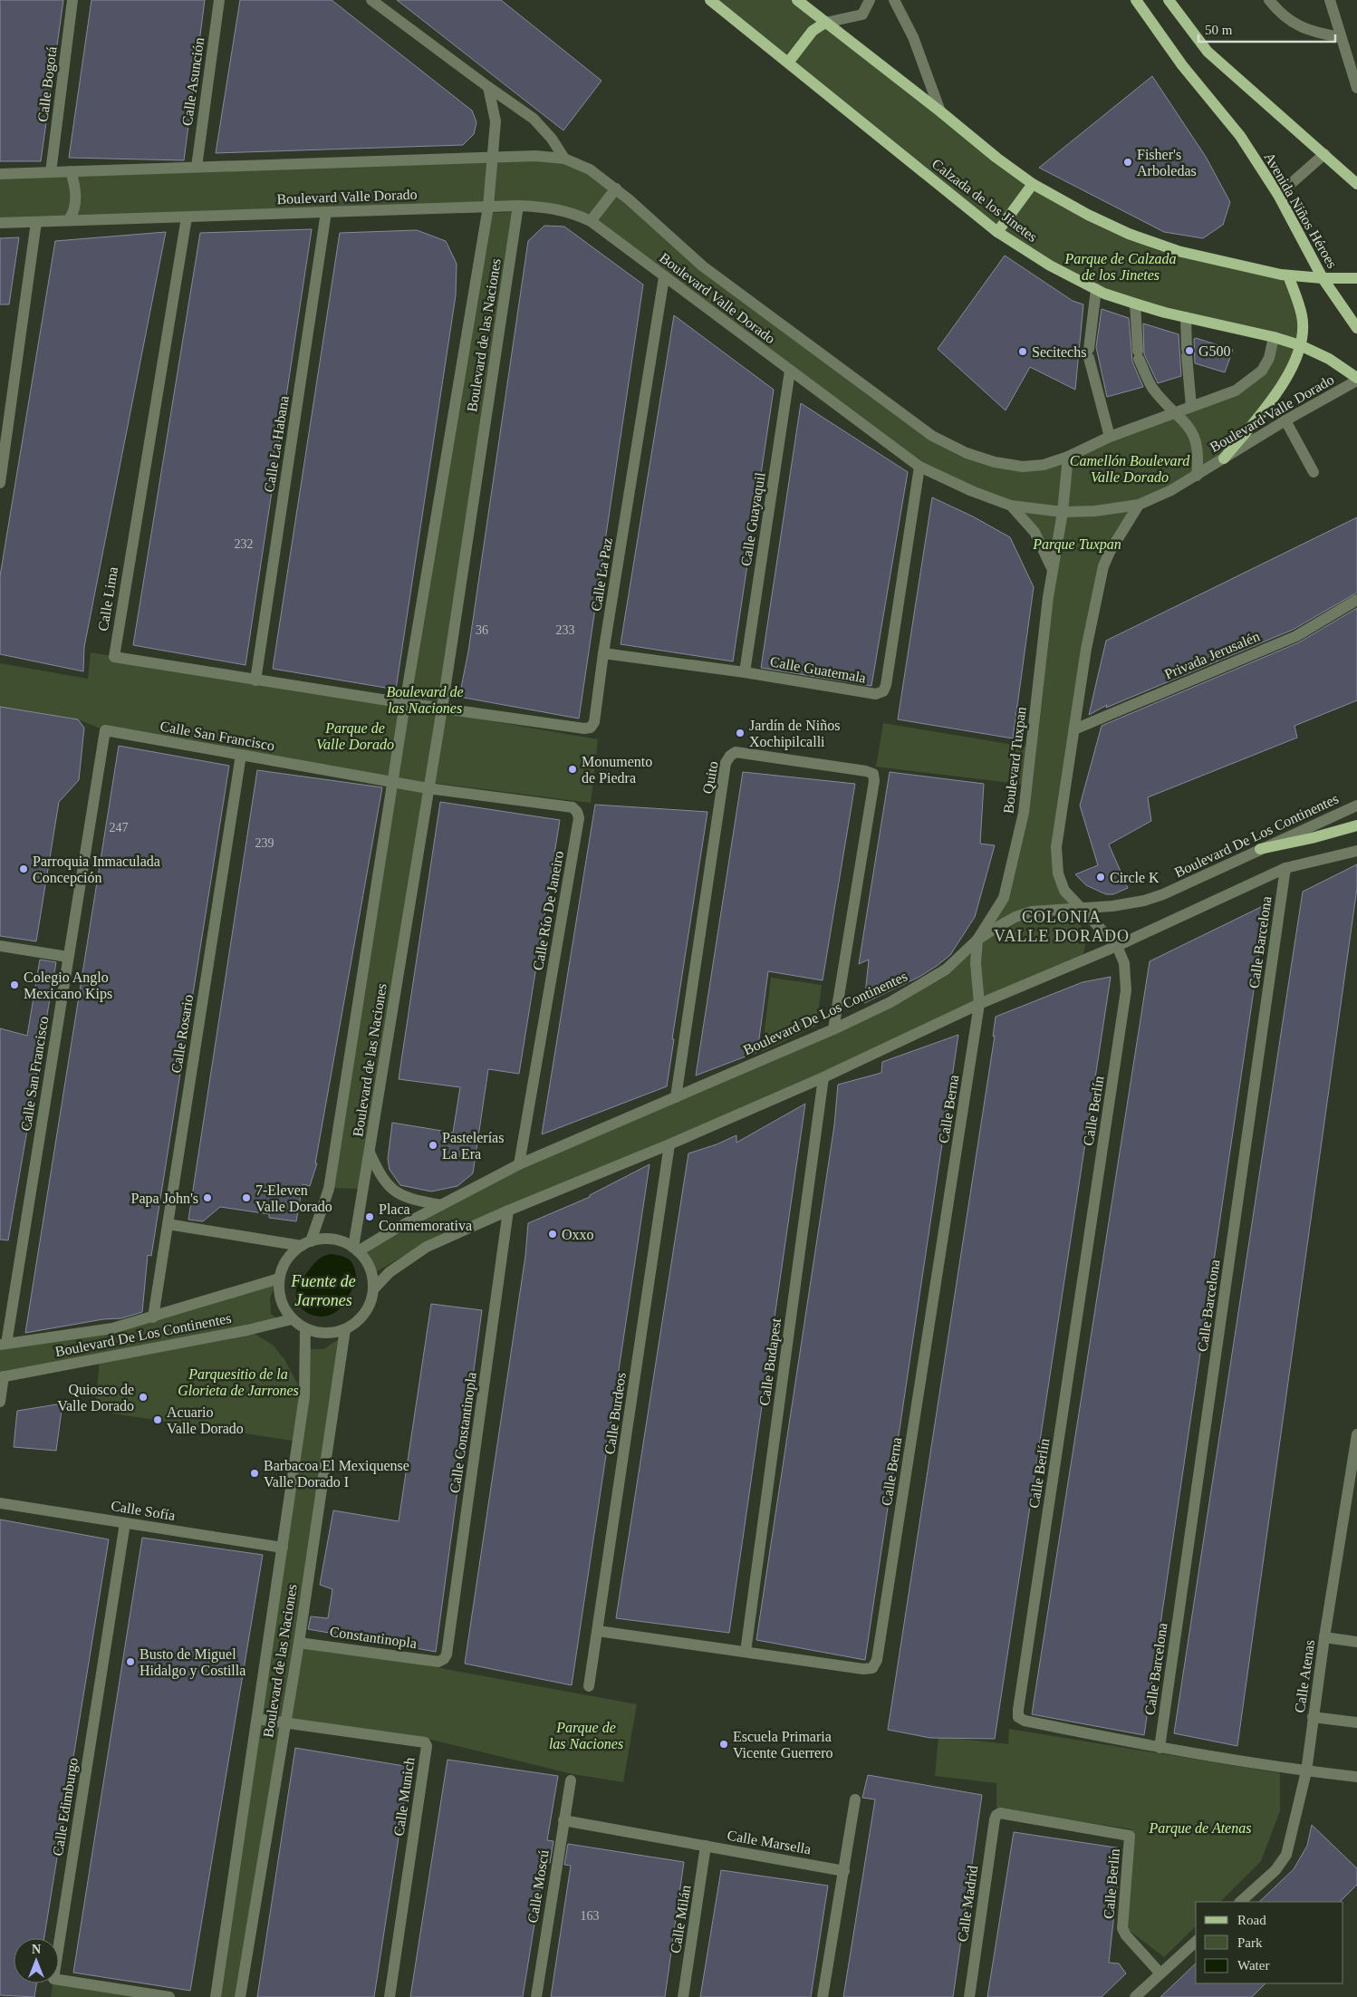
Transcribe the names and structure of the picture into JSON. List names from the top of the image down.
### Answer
{
  "streets": {
    "main road": ["Calzada de los Jinetes", "Avenida Niños Héroes"],
    "street": [
      "Calle Asunción",
      "Calle Bogotá",
      "Boulevard Valle Dorado",
      "Boulevard de las Naciones",
      "Calle La Habana",
      "Calle Guayaquil",
      "Calle La Paz",
      "Calle Lima",
      "Privada Jerusalén",
      "Calle Guatemala",
      "Calle San Francisco",
      "Boulevard Tuxpan",
      "Quito",
      "Boulevard De Los Continentes",
      "Calle Río De Janeiro",
      "Calle Barcelona",
      "Calle Rosario",
      "Calle Berna",
      "Calle Berlín",
      "Calle Budapest",
      "Calle Burdeos",
      "Calle Constantinopla",
      "Calle Sofía",
      "Constantinopla",
      "Calle Atenas",
      "Calle Munich",
      "Calle Edimburgo",
      "Calle Marsella",
      "Calle Moscú",
      "Calle Madrid",
      "Calle Milán"
    ]
  },
  "crossings": [
    ["Calle Asunción", "Boulevard Valle Dorado"],
    ["Calle Bogotá", "Boulevard Valle Dorado"],
    ["Boulevard Valle Dorado", "Calzada de los Jinetes"],
    ["Boulevard Valle Dorado", "Boulevard de las Naciones"],
    ["Boulevard Valle Dorado", "Calle La Habana"],
    ["Boulevard Valle Dorado", "Calle Guayaquil"],
    ["Boulevard Valle Dorado", "Calle La Paz"],
    ["Boulevard Valle Dorado", "Calle Lima"],
    ["Boulevard Valle Dorado", "Calle Guatemala"],
    ["Boulevard Valle Dorado", "Boulevard Tuxpan"],
    ["Boulevard de las Naciones", "Calle La Paz"],
    ["Boulevard de las Naciones", "Calle Lima"],
    ["Boulevard de las Naciones", "Calle San Francisco"],
    ["Boulevard de las Naciones", "Boulevard De Los Continentes"],
    ["Boulevard de las Naciones", "Calle Río De Janeiro"],
    ["Boulevard de las Naciones", "Calle Sofía"],
    ["Boulevard de las Naciones", "Constantinopla"],
    ["Boulevard de las Naciones", "Calle Munich"],
    ["Calle La Habana", "Calle Lima"],
    ["Calle Guayaquil", "Calle Guatemala"],
    ["Calle La Paz", "Calle Lima"],
    ["Calle La Paz", "Calle Guatemala"],
    ["Calle San Francisco", "Boulevard De Los Continentes"],
    ["Calle San Francisco", "Calle Río De Janeiro"],
    ["Calle San Francisco", "Calle Rosario"],
    ["Boulevard Tuxpan", "Boulevard De Los Continentes"],
    ["Boulevard Tuxpan", "Calle Berna"],
    ["Quito", "Boulevard De Los Continentes"],
    ["Boulevard De Los Continentes", "Calle Río De Janeiro"],
    ["Boulevard De Los Continentes", "Calle Rosario"],
    ["Calle Barcelona", "Calle Berlín"],
    ["Calle Berna", "Calle Budapest"],
    ["Calle Berna", "Calle Burdeos"],
    ["Calle Berlín", "Calle Atenas"],
    ["Calle Berlín", "Calle Madrid"],
    ["Calle Constantinopla", "Constantinopla"],
    ["Calle Sofía", "Calle Edimburgo"],
    ["Calle Marsella", "Calle Moscú"],
    ["Calle Marsella", "Calle Milán"]
  ],
  "districts": ["COLONIA VALLE DORADO"],
  "water": ["Fuente de Jarrones"],
  "parks": [
    "Parque de Calzada de los Jinetes",
    "Camellón Boulevard Valle Dorado",
    "Parque Tuxpan",
    "Boulevard de las Naciones",
    "Parque de Valle Dorado",
    "Parquesitio de la Glorieta de Jarrones",
    "Parque de las Naciones",
    "Parque de Atenas"
  ],
  "places": [
    "Fisher's Arboledas",
    "G500",
    "Secitechs",
    "Jardín de Niños Xochipilcalli",
    "Monumento de Piedra",
    "Parroquia Inmaculada Concepción",
    "Circle K",
    "Colegio Anglo Mexicano Kips",
    "Pastelerías La Era",
    "Papa John's",
    "7-Eleven Valle Dorado",
    "Placa Conmemorativa",
    "Oxxo",
    "Quiosco de Valle Dorado",
    "Acuario Valle Dorado",
    "Barbacoa El Mexiquense Valle Dorado I",
    "Busto de Miguel Hidalgo y Costilla",
    "Escuela Primaria Vicente Guerrero"
  ],
  "house_numbers": [
    "232",
    "36",
    "233",
    "247",
    "239",
    "163"
  ],
  "legend": ["Road", "Park", "Water"],
  "scale_bar": "50 m",
  "north": "top"
}
